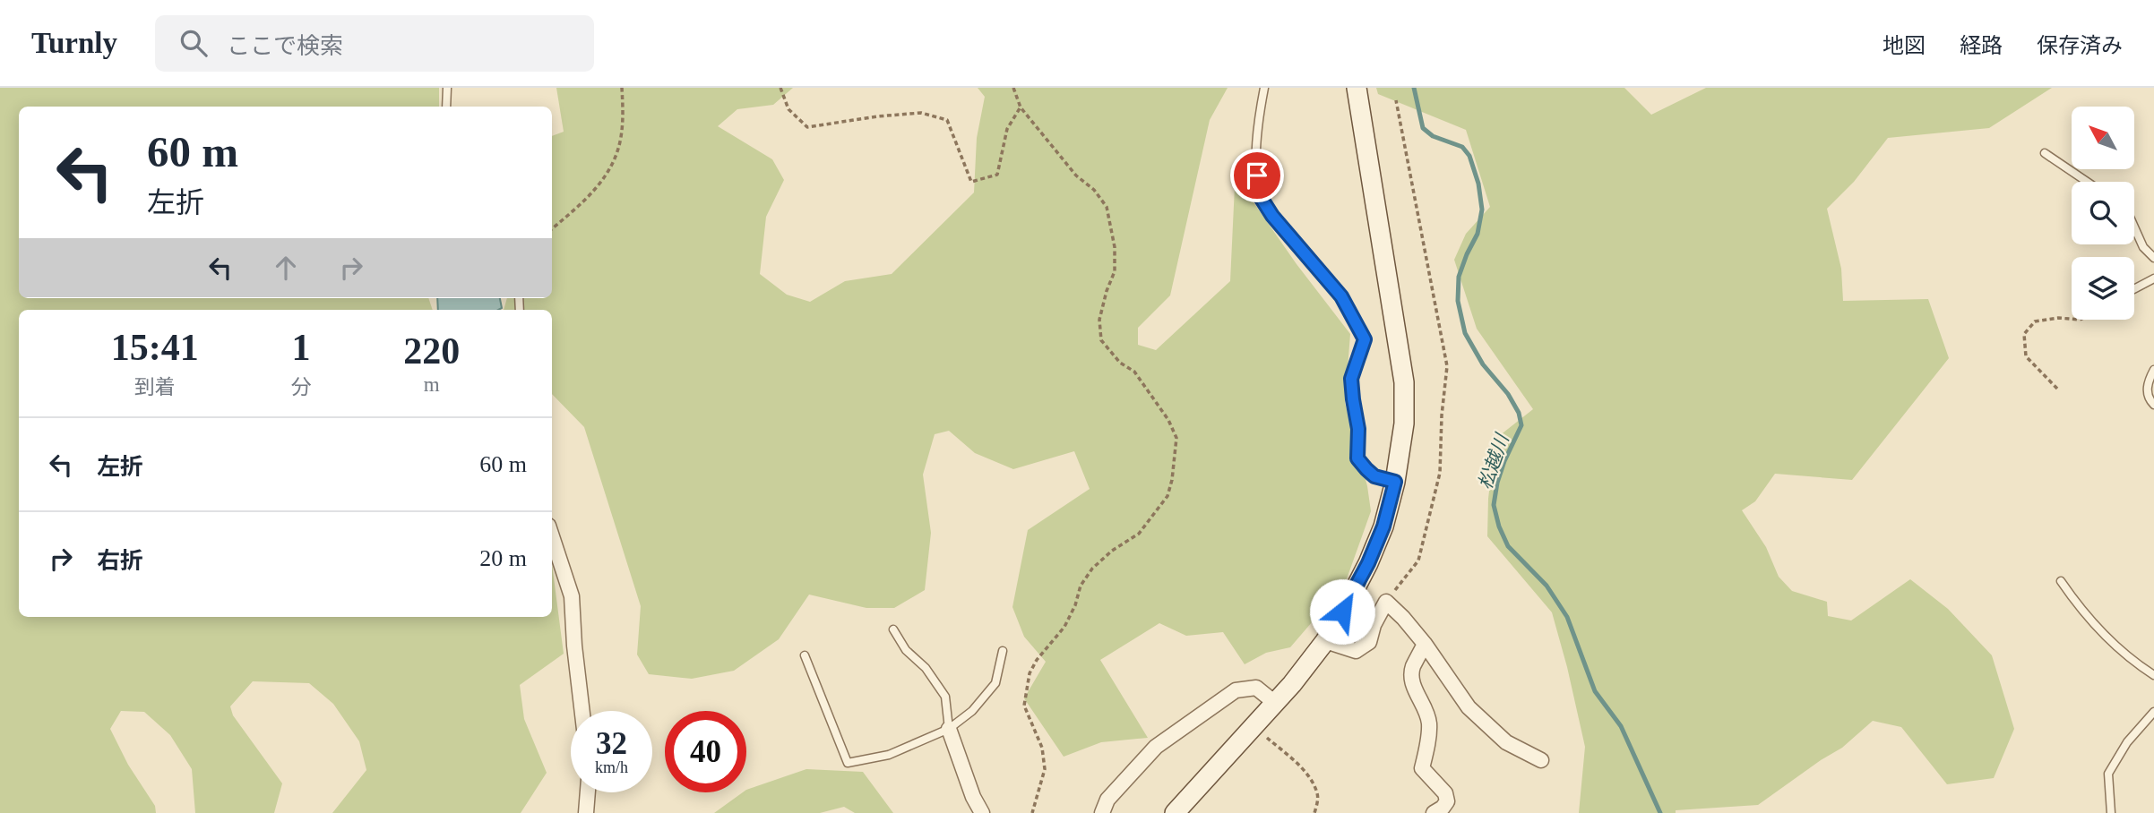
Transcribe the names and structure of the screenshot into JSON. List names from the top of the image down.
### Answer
{
  "water": ["松越川"],
  "north": "top left",
  "page": {
    "header": "Turnly",
    "search": "ここで検索",
    "nav": ["地図", "経路", "保存済み"],
    "turn": ["60 m", "左折"],
    "eta": [
      "15:41",
      "到着",
      "1",
      "分",
      "220",
      "m"
    ],
    "list": [
      {
        "name": "左折",
        "value": "60 m"
      },
      {
        "name": "右折",
        "value": "20 m"
      }
    ],
    "speed": "32 km/h",
    "limit": "40"
  }
}
